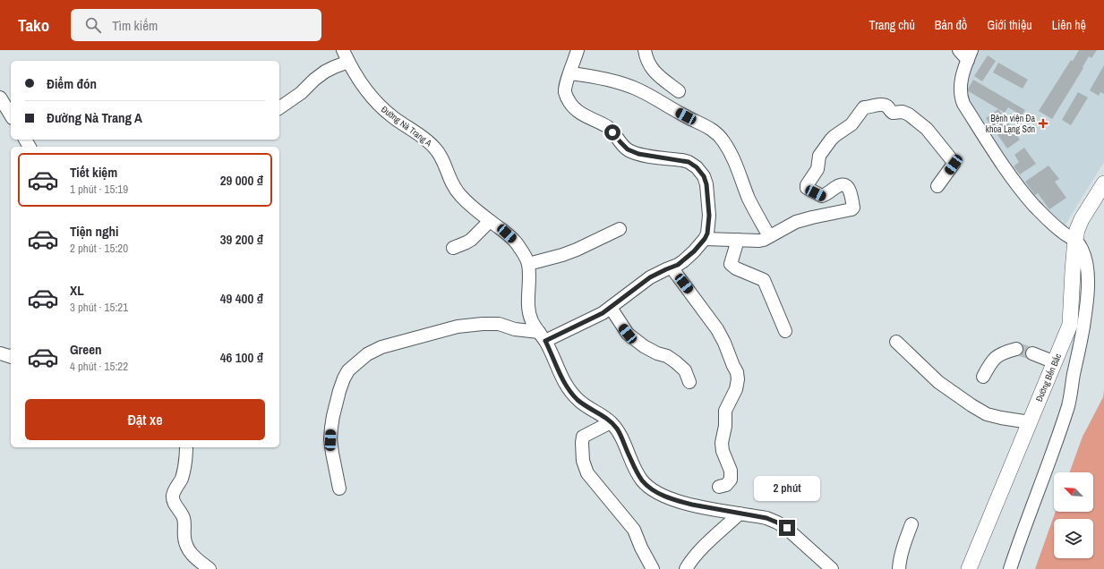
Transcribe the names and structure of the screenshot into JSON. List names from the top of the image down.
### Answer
{
  "streets": {
    "main road": ["Đường Bến Bắc"],
    "street": ["Đường Nà Trang A"]
  },
  "places": {
    "health": ["Bệnh viện Đa khoa Lạng Sơn"]
  },
  "north": "top left",
  "page": {
    "header": "Tako",
    "search": "Tìm kiếm",
    "nav": [
      "Trang chủ",
      "Bản đồ",
      "Giới thiệu",
      "Liên hệ"
    ],
    "banner": ["Điểm đón", "Đường Nà Trang A"],
    "list": [
      {
        "name": "Tiết kiệm",
        "note": "1 phút · 15:19",
        "value": "29 000 ₫"
      },
      {
        "name": "Tiện nghi",
        "note": "2 phút · 15:20",
        "value": "39 200 ₫"
      },
      {
        "name": "XL",
        "note": "3 phút · 15:21",
        "value": "49 400 ₫"
      },
      {
        "name": "Green",
        "note": "4 phút · 15:22",
        "value": "46 100 ₫"
      }
    ],
    "buttons": "Đặt xe",
    "bubble": "2 phút"
  }
}
